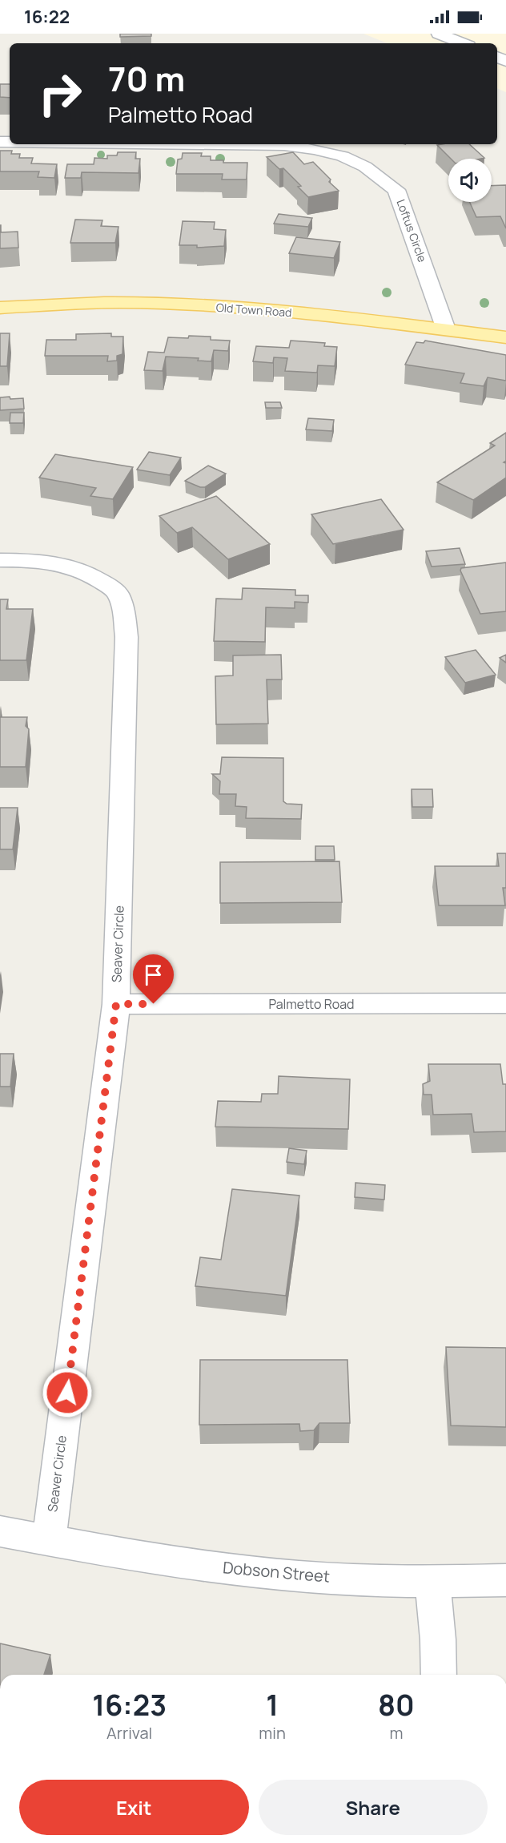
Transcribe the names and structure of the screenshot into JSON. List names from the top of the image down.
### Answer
{
  "streets": {
    "main road": ["Old Town Road"],
    "street": [
      "Loftus Circle",
      "Seaver Circle",
      "Palmetto Road",
      "Dobson Street"
    ]
  },
  "crossings": [
    ["Loftus Circle", "Old Town Road"],
    ["Seaver Circle", "Palmetto Road"],
    ["Seaver Circle", "Dobson Street"]
  ],
  "page": {
    "status": "16:22",
    "turn": ["70 m", "Palmetto Road"],
    "eta": [
      "16:23",
      "Arrival",
      "1",
      "min",
      "80",
      "m"
    ],
    "buttons": ["Exit", "Share"]
  }
}
